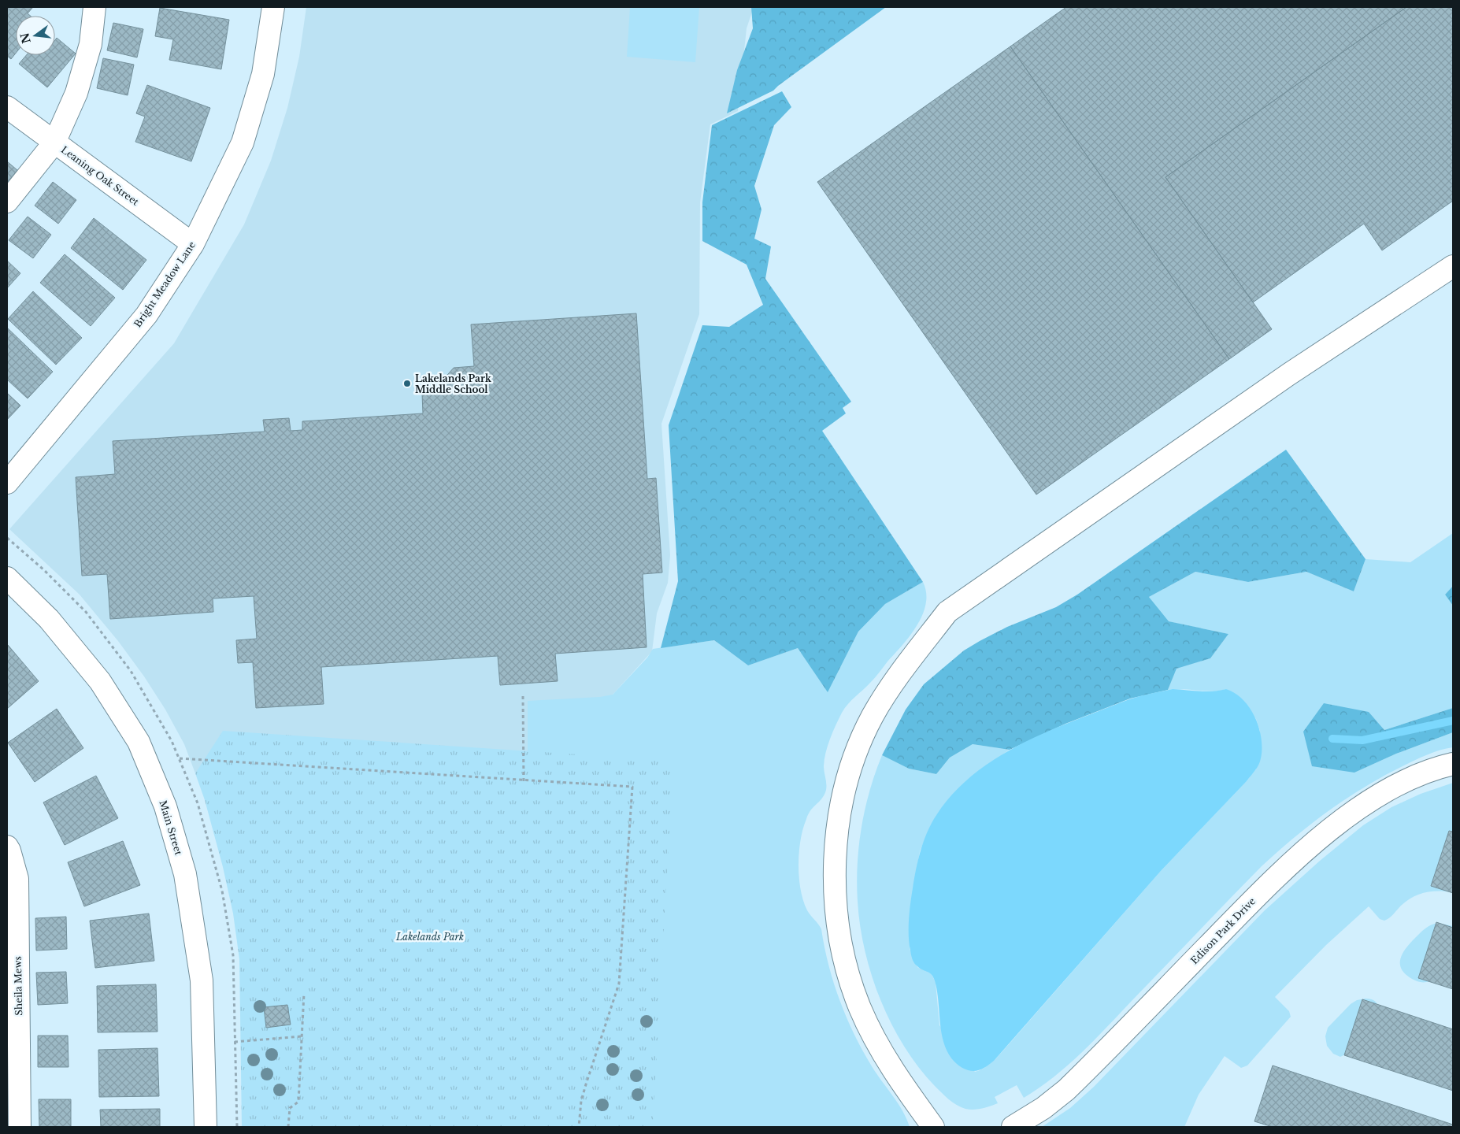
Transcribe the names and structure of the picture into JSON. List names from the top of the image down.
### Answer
{
  "streets": {
    "street": [
      "Leaning Oak Street",
      "Bright Meadow Lane",
      "Main Street",
      "Edison Park Drive",
      "Sheila Mews"
    ]
  },
  "crossings": [
    ["Leaning Oak Street", "Bright Meadow Lane"]
  ],
  "parks": ["Lakelands Park"],
  "places": ["Lakelands Park Middle School"],
  "north": "left"
}
